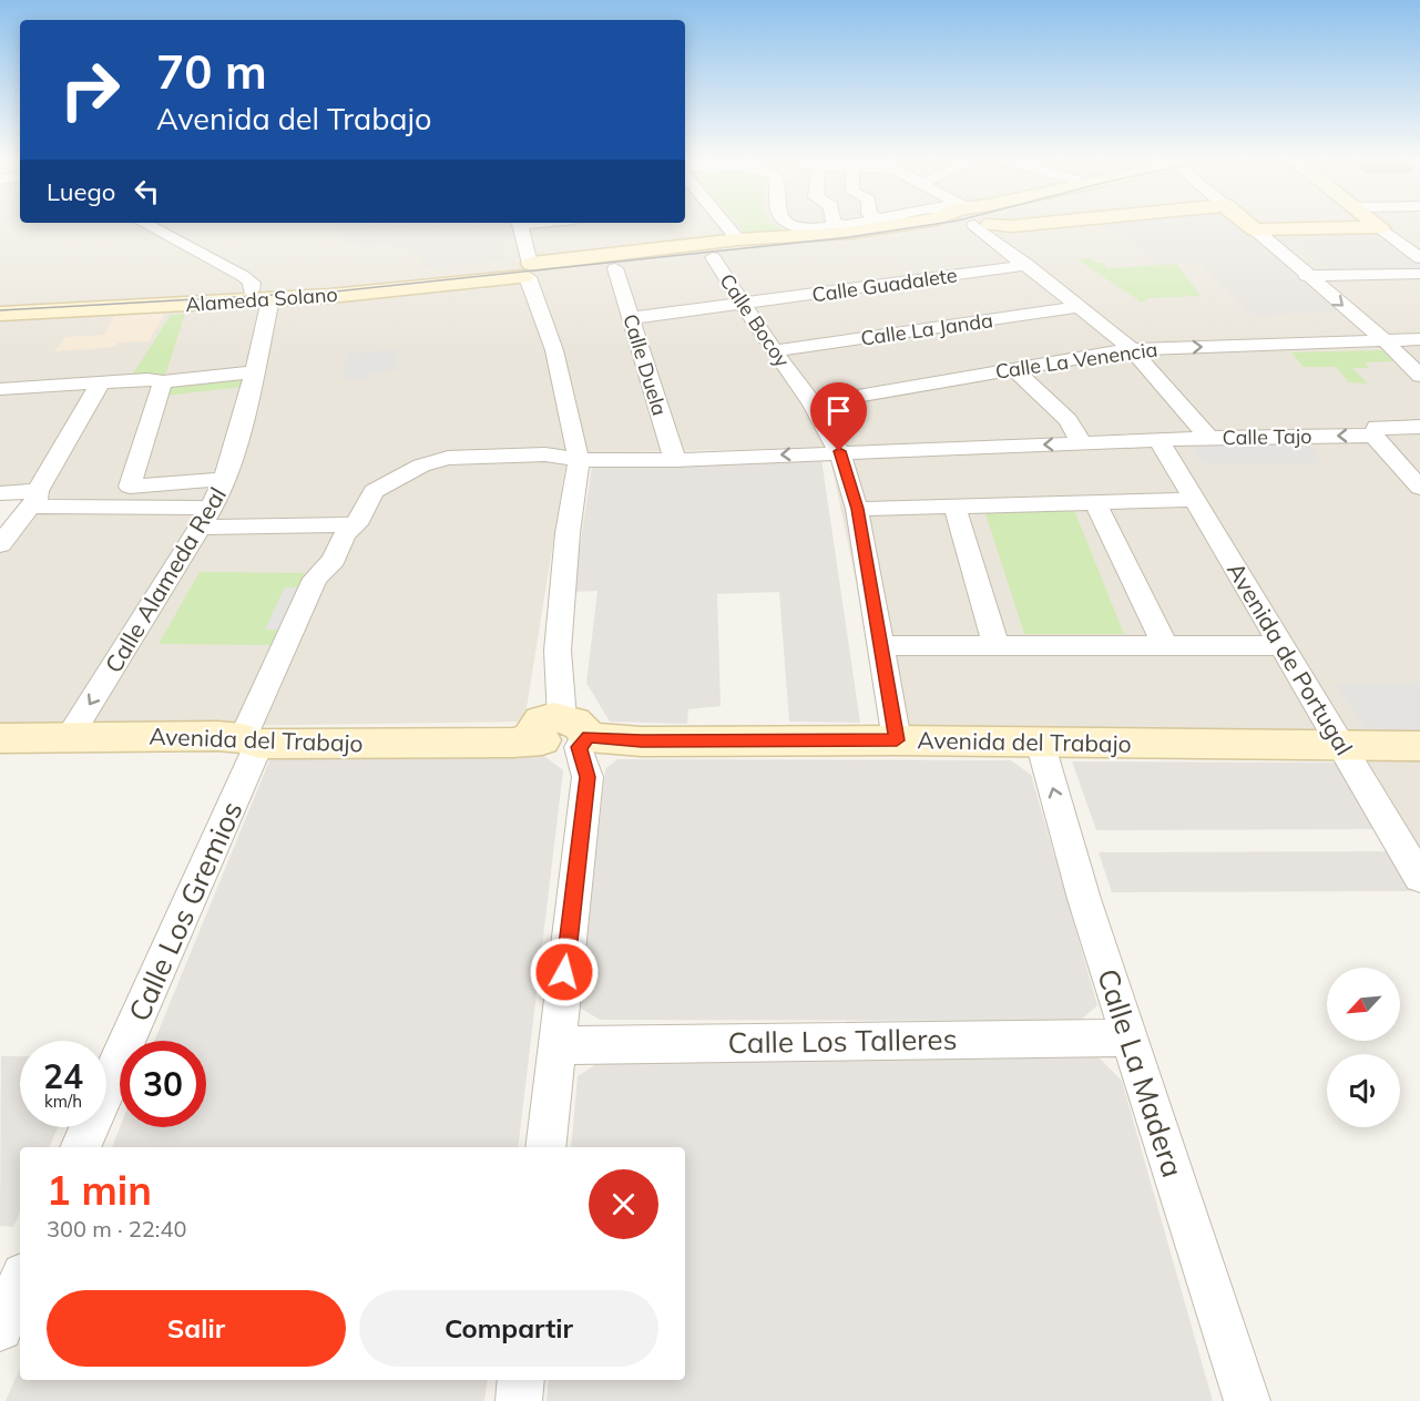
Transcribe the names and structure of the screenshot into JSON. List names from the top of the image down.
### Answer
{
  "streets": {
    "main road": ["Alameda Solano", "Avenida del Trabajo"],
    "street": [
      "Calle Guadalete",
      "Calle Bocoy",
      "Calle La Janda",
      "Calle La Venencia",
      "Calle Duela",
      "Calle Tajo",
      "Calle Alameda Real",
      "Avenida de Portugal",
      "Calle Los Gremios",
      "Calle Los Talleres",
      "Calle La Madera"
    ]
  },
  "crossings": [
    ["Calle Guadalete", "Calle Bocoy"],
    ["Calle Guadalete", "Calle Duela"],
    ["Alameda Solano", "Calle Bocoy"],
    ["Alameda Solano", "Calle Duela"],
    ["Alameda Solano", "Calle Alameda Real"],
    ["Calle Bocoy", "Calle La Janda"],
    ["Calle Bocoy", "Calle La Venencia"],
    ["Calle Bocoy", "Calle Tajo"],
    ["Calle Bocoy", "Avenida del Trabajo"],
    ["Calle Duela", "Calle Tajo"],
    ["Calle Tajo", "Avenida de Portugal"],
    ["Calle Tajo", "Calle Los Gremios"],
    ["Calle Alameda Real", "Avenida del Trabajo"],
    ["Avenida de Portugal", "Avenida del Trabajo"],
    ["Avenida del Trabajo", "Calle Los Gremios"],
    ["Avenida del Trabajo", "Calle La Madera"],
    ["Calle Los Talleres", "Calle La Madera"]
  ],
  "one_way": ["Calle La Madera"],
  "north": "bottom left",
  "page": {
    "turn": ["70 m", "Avenida del Trabajo"],
    "then": "Luego",
    "speed": "24 km/h",
    "limit": "30",
    "heading": ["1 min", "300 m · 22:40"],
    "buttons": ["Salir", "Compartir"]
  }
}
